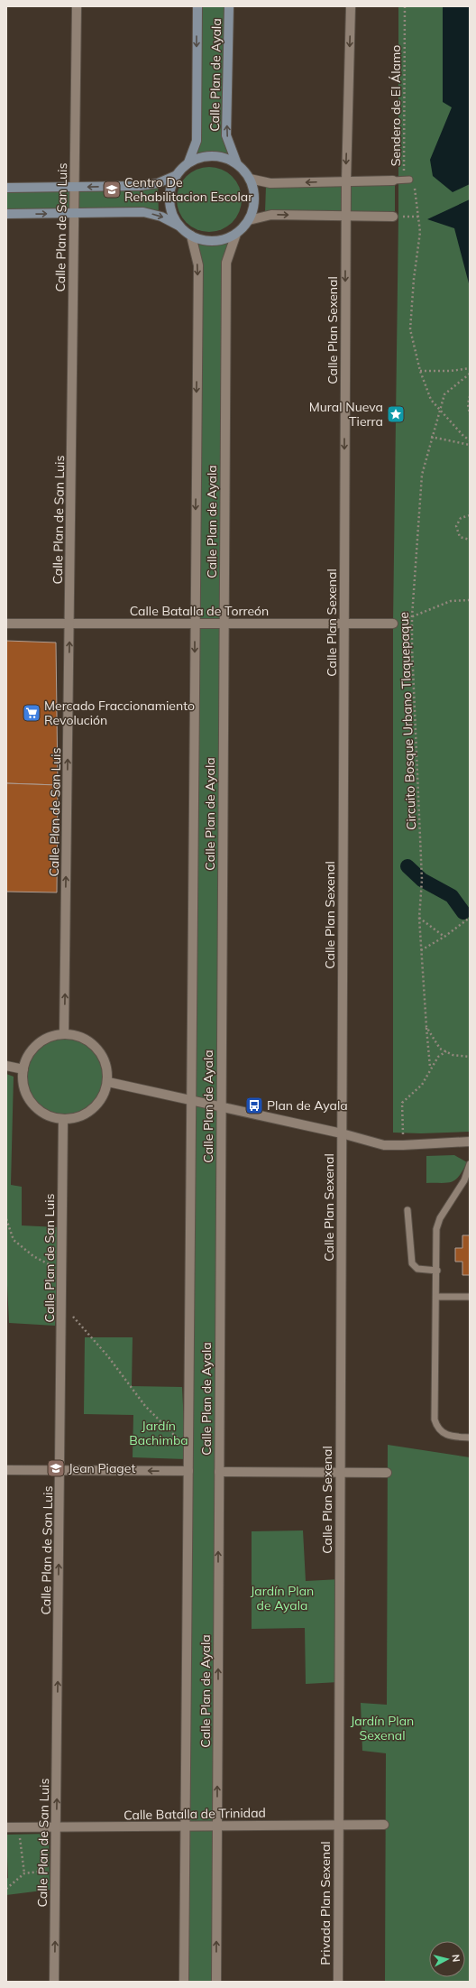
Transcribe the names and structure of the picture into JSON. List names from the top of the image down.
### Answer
{
  "streets": {
    "street": [
      "Calle Plan de Ayala",
      "Calle Plan de San Luis",
      "Calle Plan Sexenal",
      "Calle Batalla de Torreón",
      "Calle Batalla de Trinidad",
      "Privada Plan Sexenal"
    ],
    "path": ["Sendero de El Álamo", "Circuito Bosque Urbano Tlaquepaque"]
  },
  "crossings": [
    ["Calle Plan de Ayala", "Calle Batalla de Torreón"],
    ["Calle Plan de Ayala", "Calle Batalla de Trinidad"],
    ["Sendero de El Álamo", "Circuito Bosque Urbano Tlaquepaque"],
    ["Calle Plan de San Luis", "Calle Batalla de Torreón"],
    ["Calle Plan de San Luis", "Calle Batalla de Trinidad"],
    ["Calle Plan Sexenal", "Calle Batalla de Torreón"],
    ["Calle Plan Sexenal", "Calle Batalla de Trinidad"],
    ["Calle Plan Sexenal", "Privada Plan Sexenal"],
    ["Calle Batalla de Trinidad", "Privada Plan Sexenal"]
  ],
  "one_way": ["Calle Plan de San Luis"],
  "parks": ["Jardín Bachimba", "Jardín Plan de Ayala", "Jardín Plan Sexenal"],
  "places": {
    "school or university": ["Centro De Rehabilitacion Escolar", "Jean Piaget"],
    "place": ["Mural Nueva Tierra"],
    "supermarket": ["Mercado Fraccionamiento Revolución"],
    "bus stop": ["Plan de Ayala"]
  },
  "north": "right"
}
